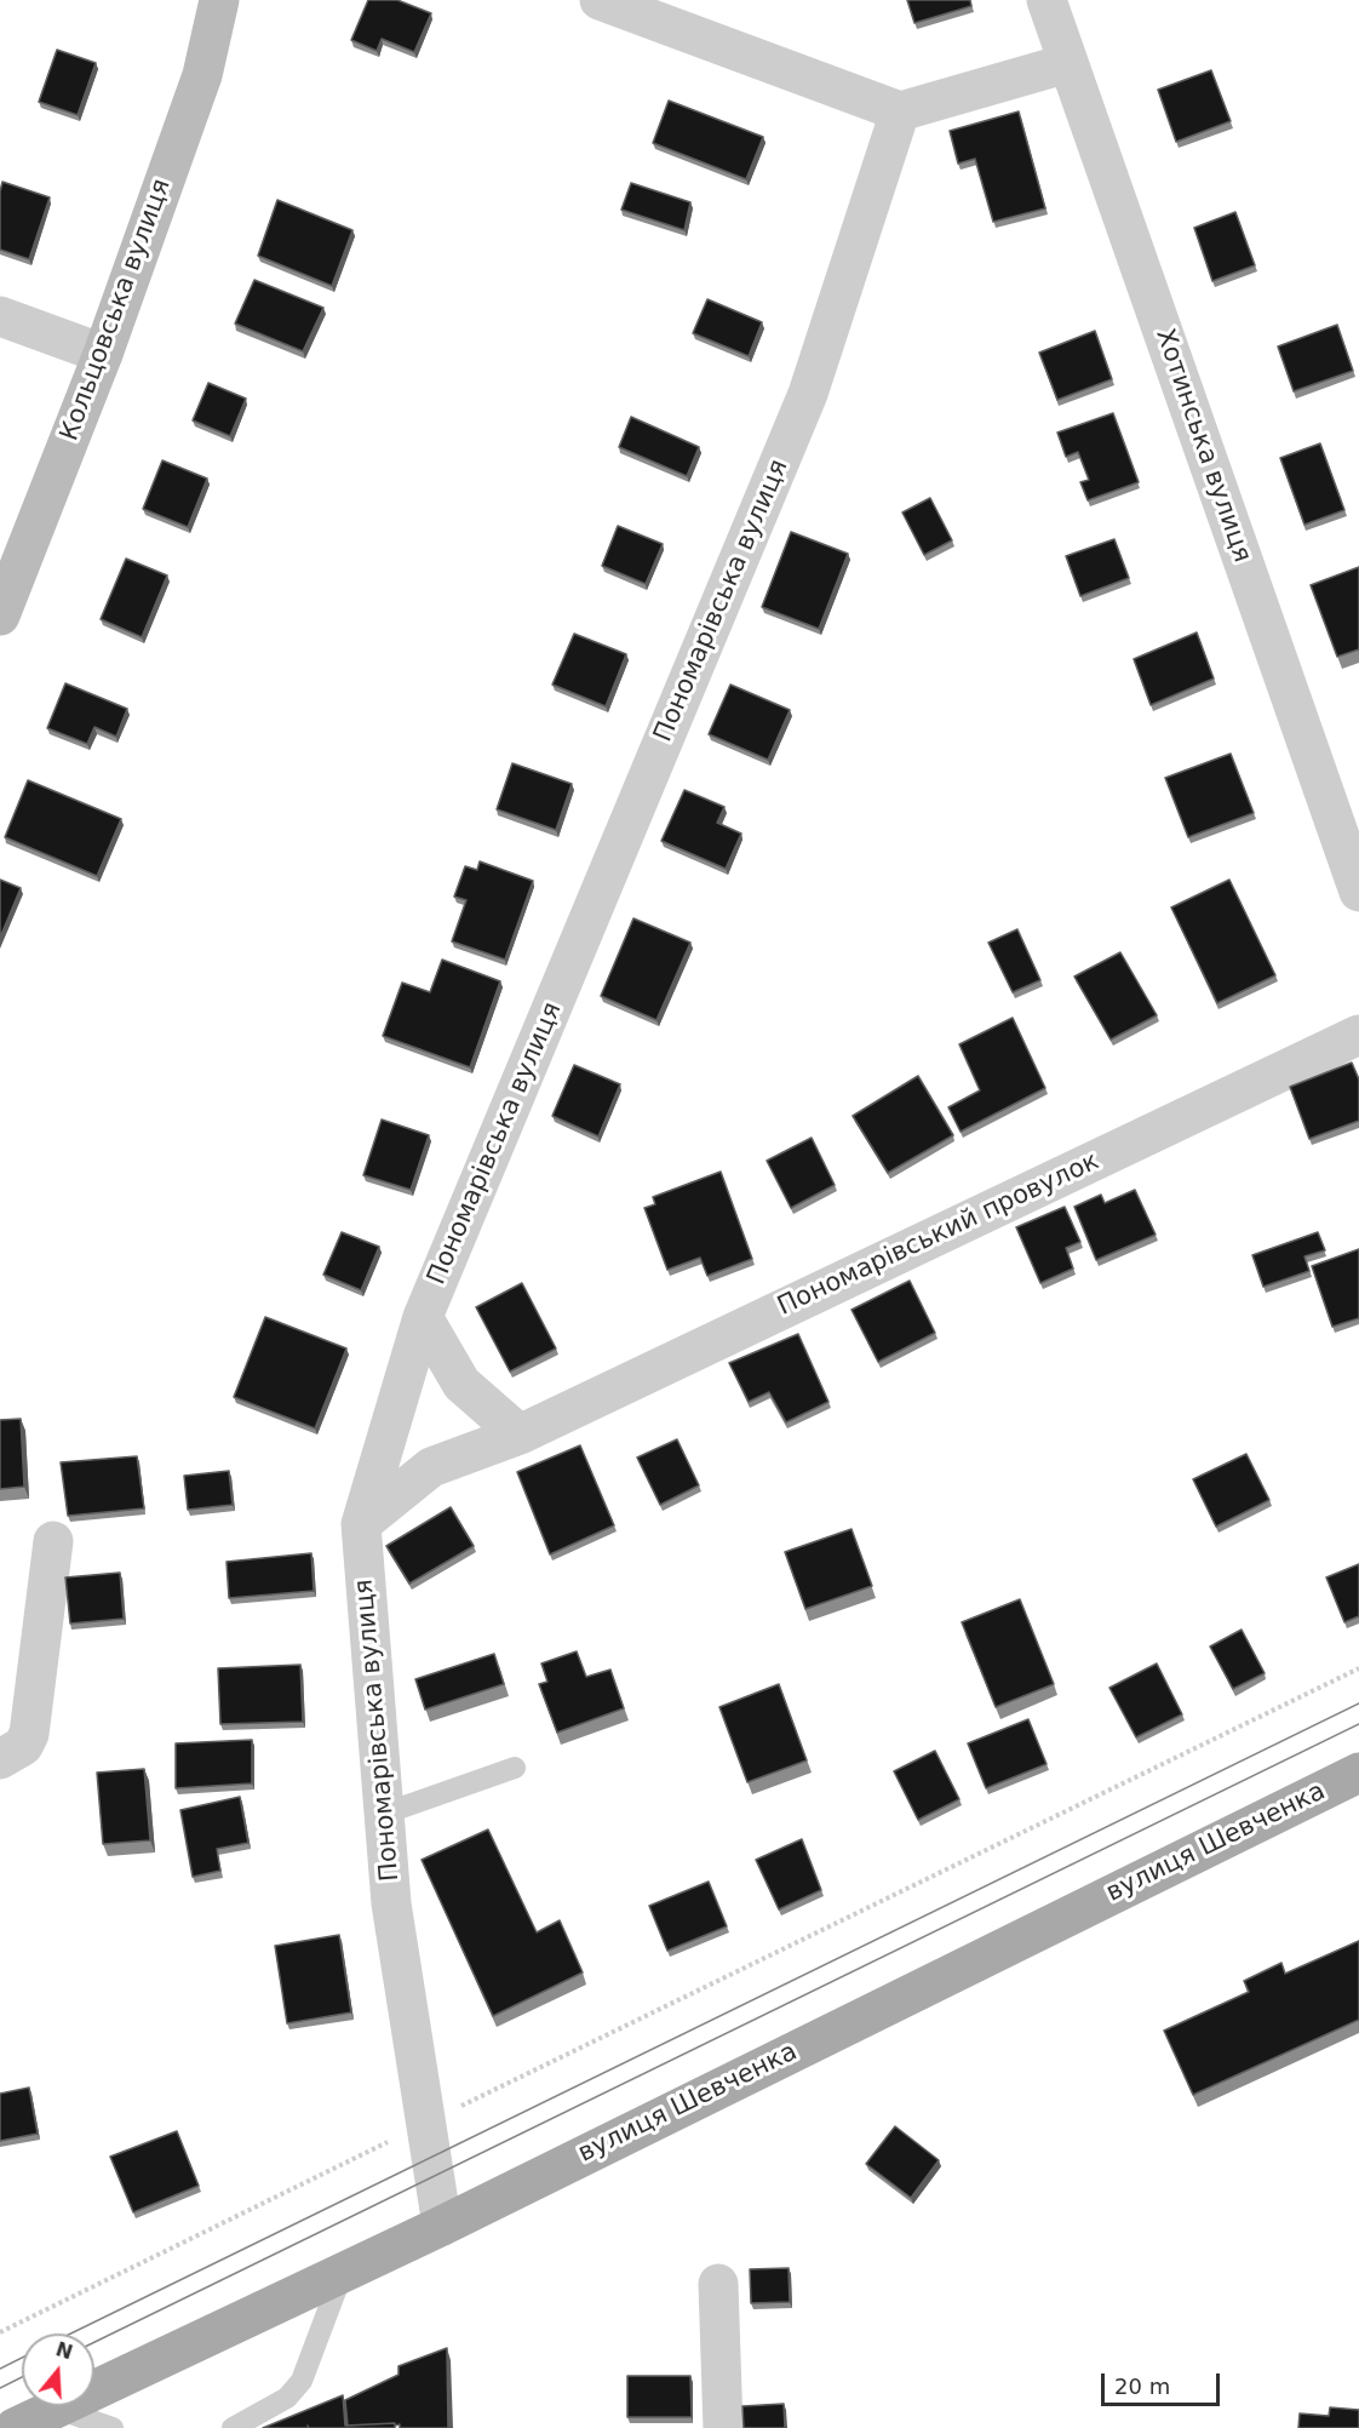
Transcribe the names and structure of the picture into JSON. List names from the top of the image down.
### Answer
{
  "streets": {
    "main road": ["вулиця Шевченка"],
    "street": [
      "Кольцовська вулиця",
      "Хотинська вулиця",
      "Пономарівська вулиця",
      "Пономарівський провулок"
    ]
  },
  "crossings": [
    ["Пономарівська вулиця", "Пономарівський провулок"],
    ["Пономарівська вулиця", "вулиця Шевченка"]
  ],
  "scale_bar": "20 m",
  "north": "top"
}
